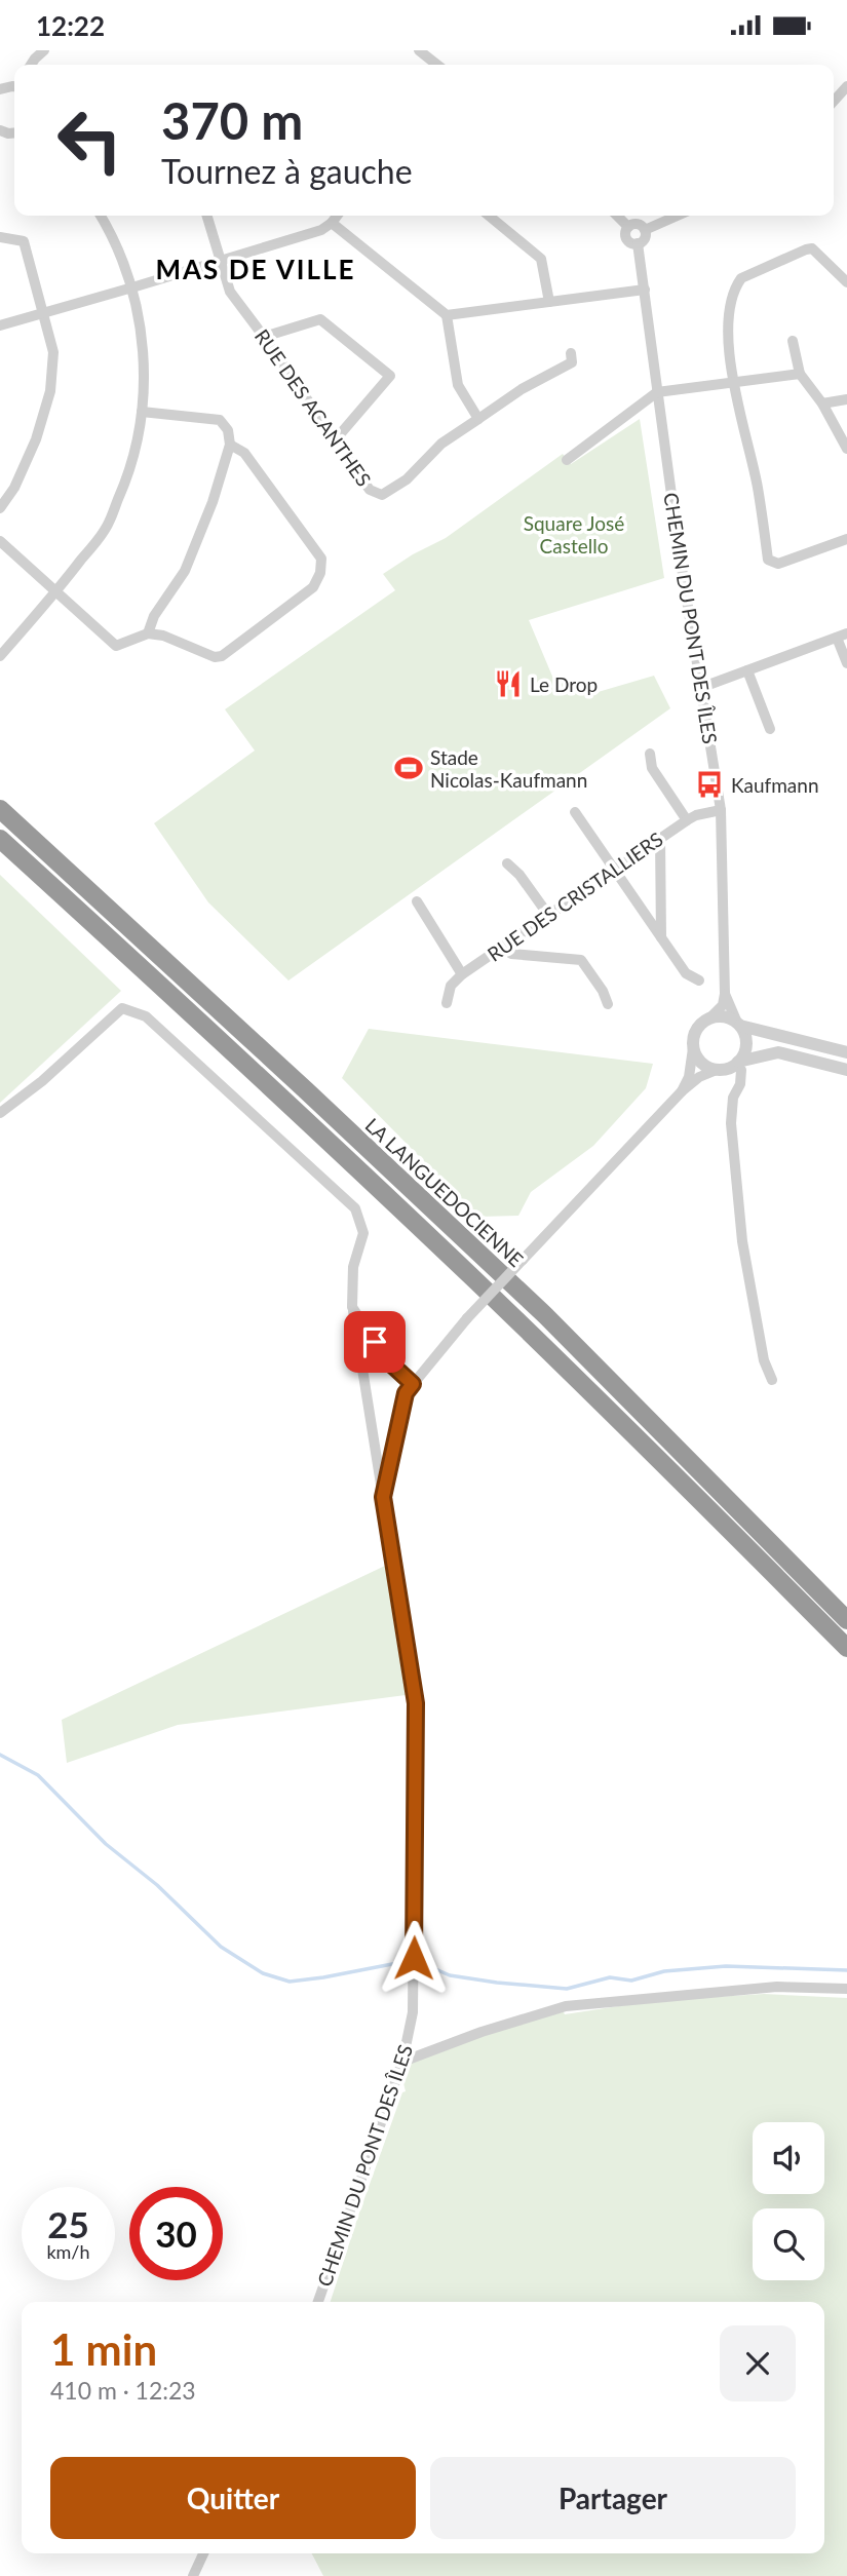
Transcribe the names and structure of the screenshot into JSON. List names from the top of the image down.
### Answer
{
  "streets": {
    "highway": ["LA LANGUEDOCIENNE"],
    "street": ["RUE DES ACANTHES", "CHEMIN DU PONT DES ÎLES", "RUE DES CRISTALLIERS"]
  },
  "crossings": [
    ["CHEMIN DU PONT DES ÎLES", "RUE DES CRISTALLIERS"]
  ],
  "districts": ["MAS DE VILLE"],
  "parks": ["Square José Castello"],
  "places": {
    "restaurant": ["Le Drop"],
    "sports": ["Stade Nicolas-Kaufmann"],
    "bus stop": ["Kaufmann"]
  },
  "page": {
    "status": "12:22",
    "turn": ["370 m", "Tournez à gauche"],
    "speed": "25 km/h",
    "limit": "30",
    "heading": ["1 min", "410 m · 12:23"],
    "buttons": ["Quitter", "Partager"]
  }
}
